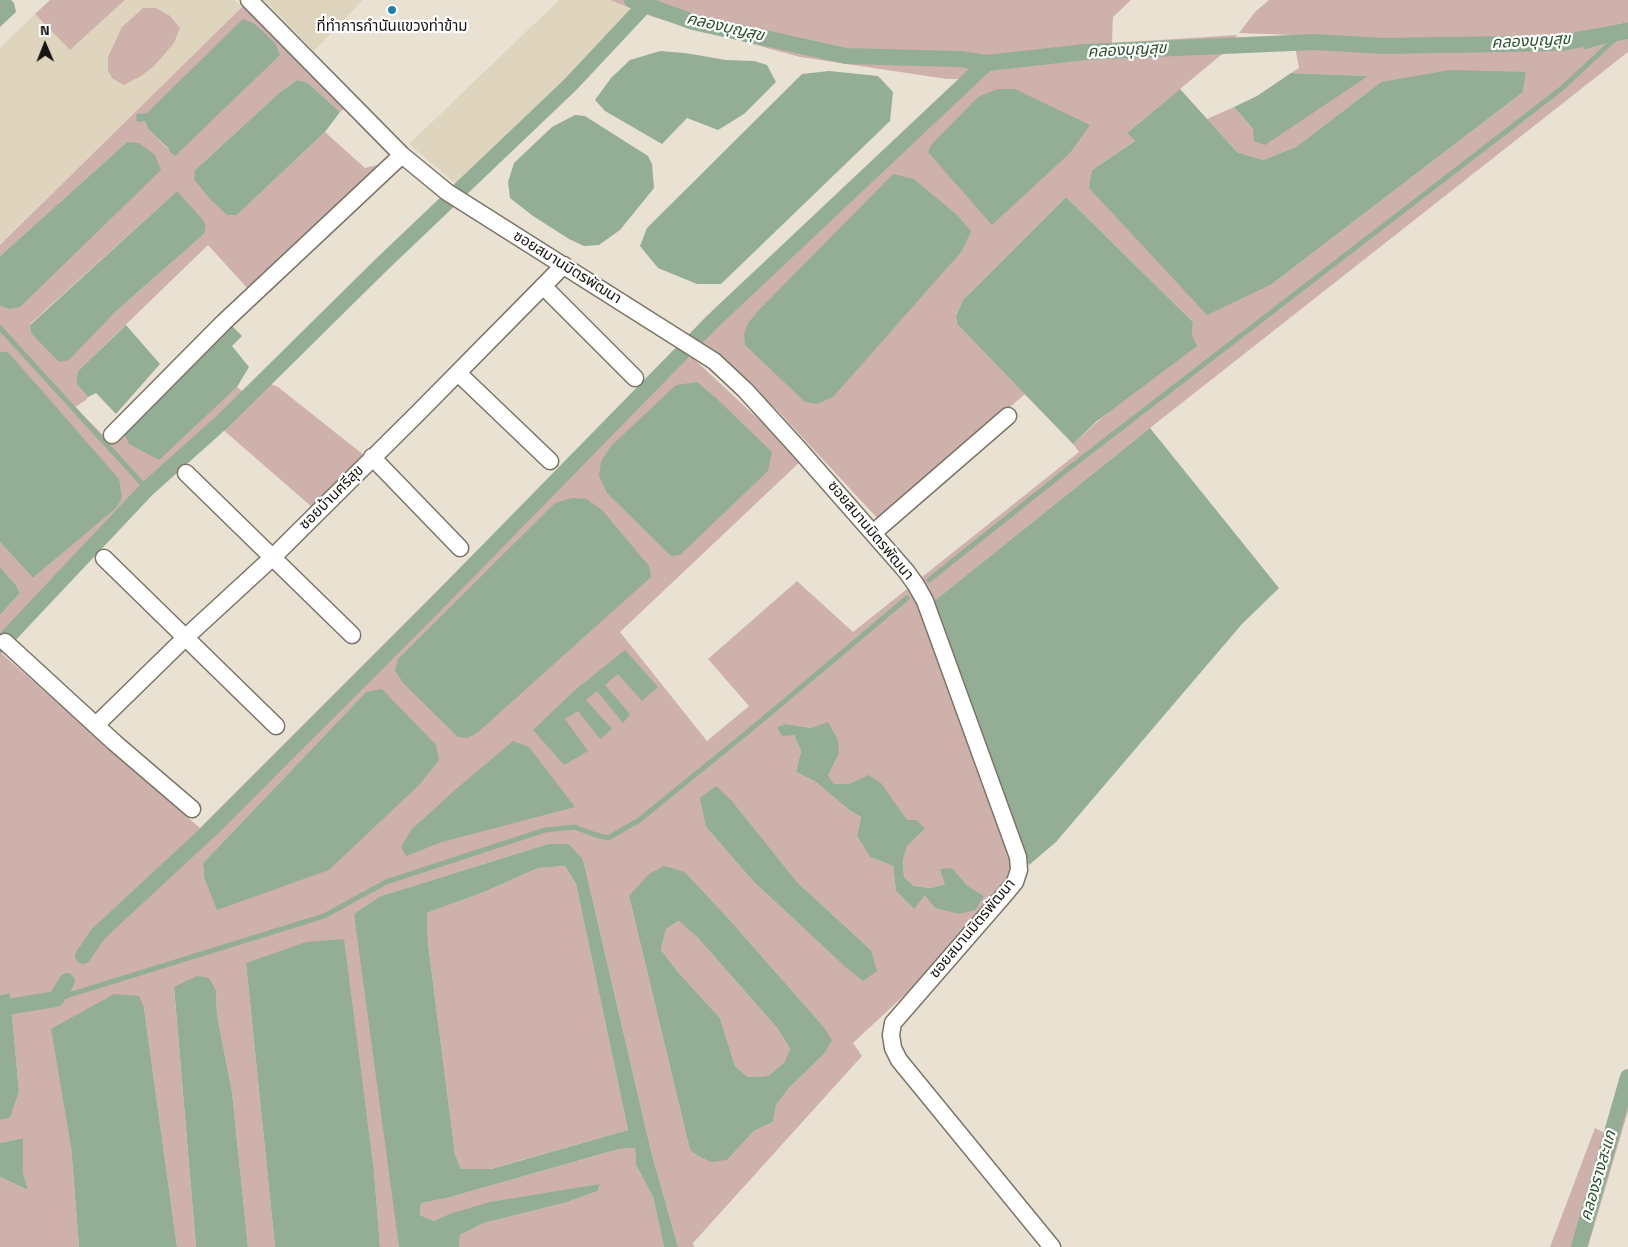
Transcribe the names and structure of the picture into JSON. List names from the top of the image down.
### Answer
{
  "streets": {
    "street": ["ซอยสมานมิตรพัฒนา", "ซอยบ้านศรีสุข"]
  },
  "crossings": [
    ["ซอยสมานมิตรพัฒนา", "ซอยบ้านศรีสุข"]
  ],
  "water": ["คลองบุญสุข", "คลองรางสะแก"],
  "places": ["ที่ทำการกำนันแขวงท่าข้าม"],
  "north": "top"
}
